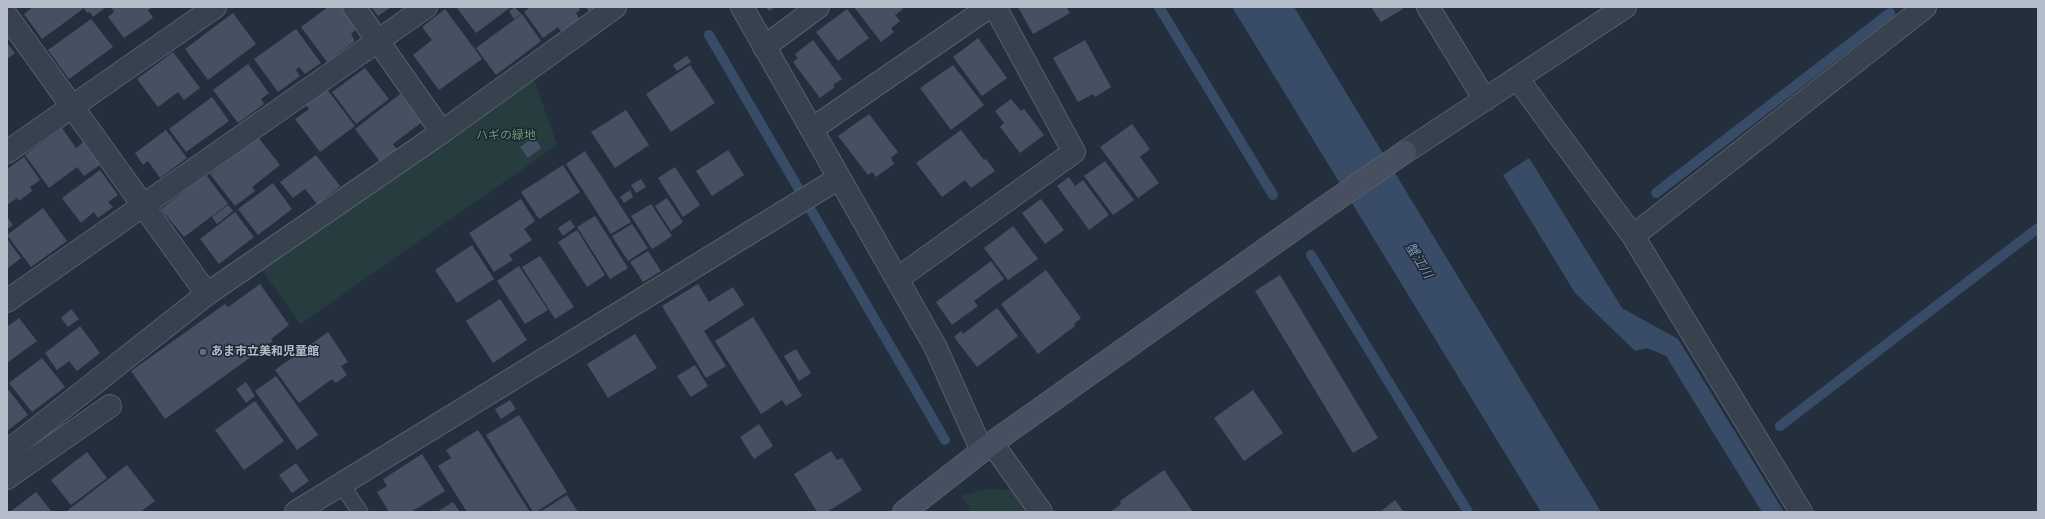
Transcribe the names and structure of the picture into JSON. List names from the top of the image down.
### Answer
{
  "water": ["蟹江川"],
  "parks": ["ハギの緑地"],
  "places": ["あま市立美和児童館"]
}
